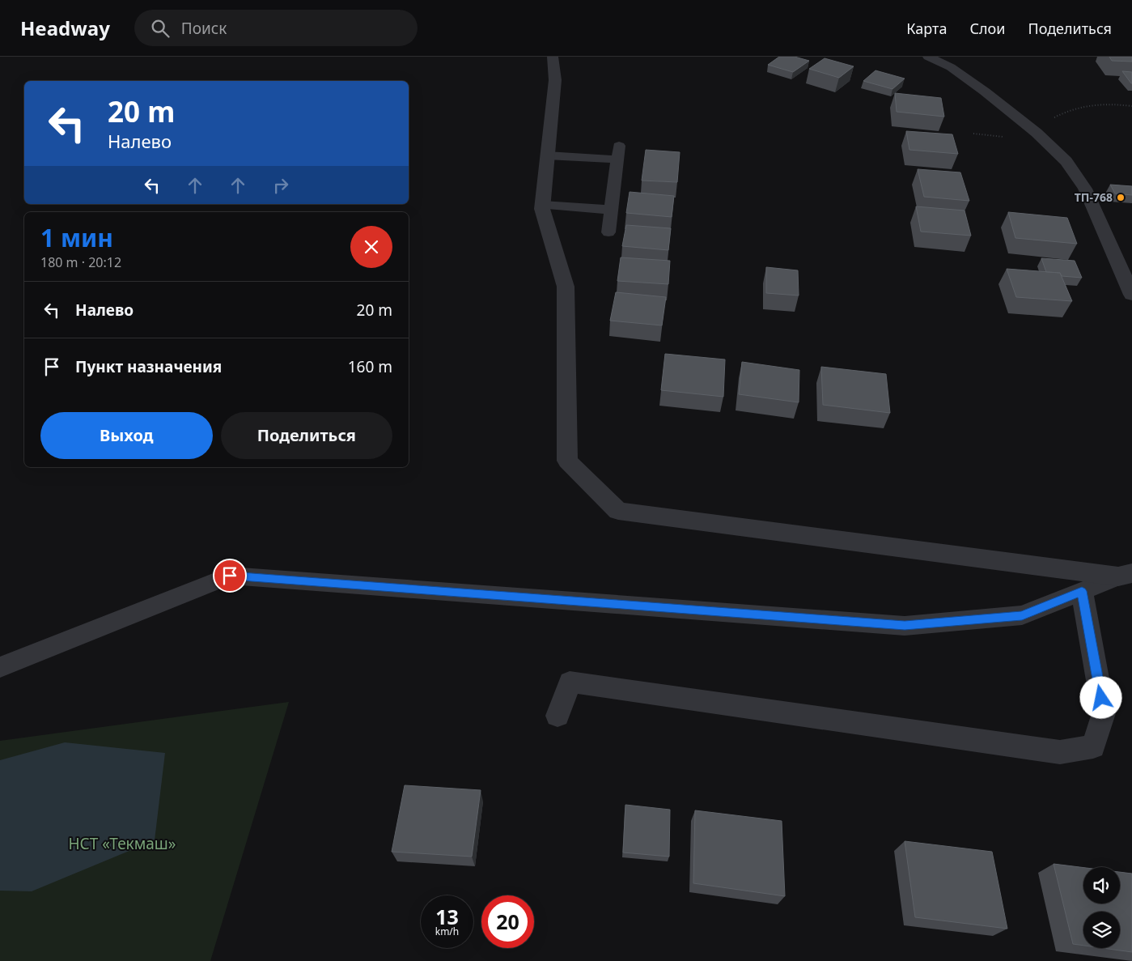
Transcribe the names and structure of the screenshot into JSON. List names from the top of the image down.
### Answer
{
  "parks": ["НСТ «Текмаш»"],
  "places": ["ТП-768"],
  "page": {
    "header": "Headway",
    "search": "Поиск",
    "nav": ["Карта", "Слои", "Поделиться"],
    "turn": ["20 m", "Налево"],
    "heading": ["1 мин", "180 m · 20:12"],
    "list": [
      {
        "name": "Налево",
        "value": "20 m"
      },
      {
        "name": "Пункт назначения",
        "value": "160 m"
      }
    ],
    "buttons": ["Выход", "Поделиться"],
    "speed": "13 km/h",
    "limit": "20"
  }
}
